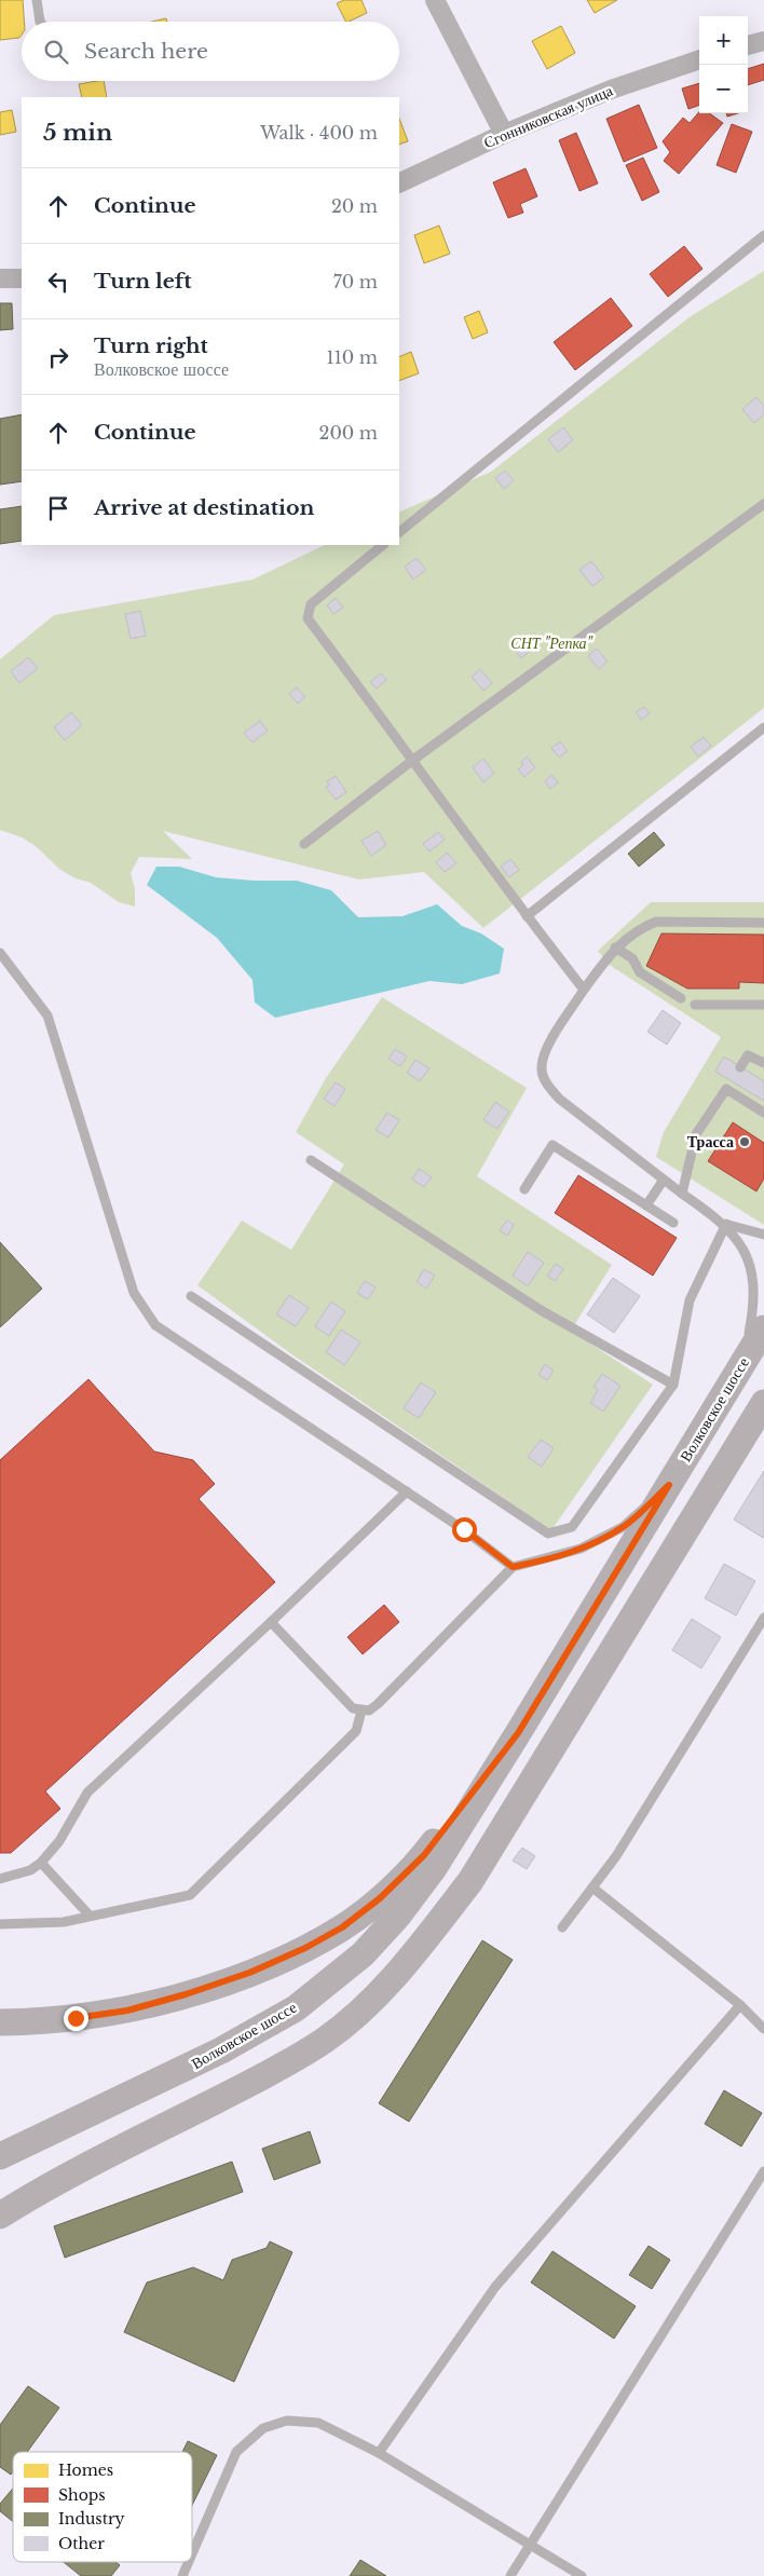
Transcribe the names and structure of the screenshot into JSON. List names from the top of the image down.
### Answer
{
  "streets": {
    "main road": ["Волковское шоссе"],
    "street": ["Сгонниковская улица"]
  },
  "parks": ["СНТ \"Репка\""],
  "places": ["Трасса"],
  "legend": [
    "Homes",
    "Shops",
    "Industry",
    "Other"
  ],
  "page": {
    "map_buttons": ["+", "−"],
    "search": "Search here",
    "heading": ["5 min", "Walk · 400 m"],
    "list": [
      ["Continue", "20 m"],
      ["Turn left", "70 m"],
      ["Turn right", "Волковское шоссе", "110 m"],
      ["Continue", "200 m"],
      "Arrive at destination"
    ]
  }
}
